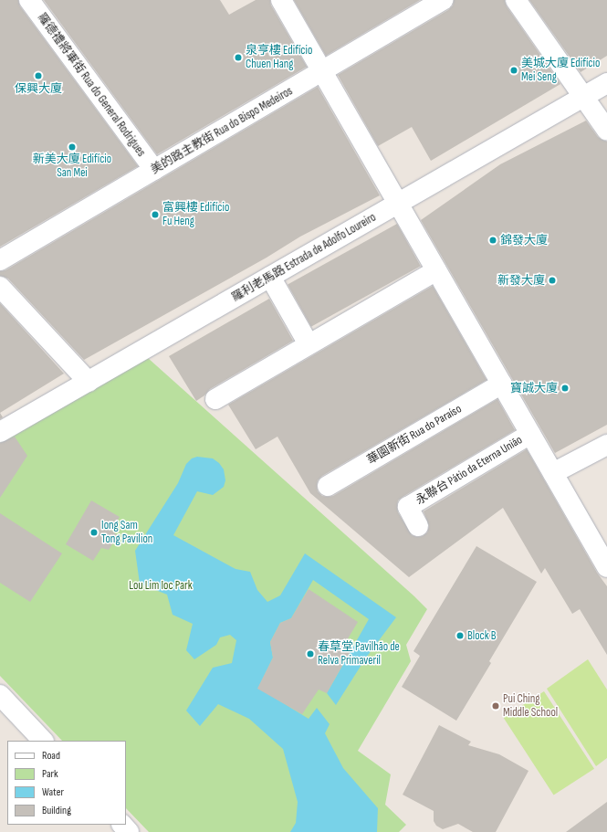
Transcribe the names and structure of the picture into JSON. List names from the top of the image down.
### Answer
{
  "streets": {
    "street": [
      "羅德禮將軍街 Rua do General Rodrigues",
      "美的路主教街 Rua do Bispo Medeiros",
      "羅利老馬路 Estrada de Adolfo Loureiro",
      "華園新街 Rua do Paraíso",
      "永聯台 Pátio da Eterna União"
    ]
  },
  "crossings": [
    ["羅德禮將軍街 Rua do General Rodrigues", "美的路主教街 Rua do Bispo Medeiros"]
  ],
  "parks": ["Lou Lim Ioc Park"],
  "places": [
    "泉亨樓 Edifício Chuen Hang",
    "美城大廈 Edifício Mei Seng",
    "保興大廈",
    "新美大廈 Edifício San Mei",
    "富興樓 Edifício Fu Heng",
    "錦發大廈",
    "新發大廈",
    "寶誠大廈",
    "Iong Sam Tong Pavilion",
    "Block B",
    "春草堂 Pavilhão de Relva Primaveril",
    "Pui Ching Middle School"
  ],
  "legend": [
    "Road",
    "Park",
    "Water",
    "Building"
  ]
}
